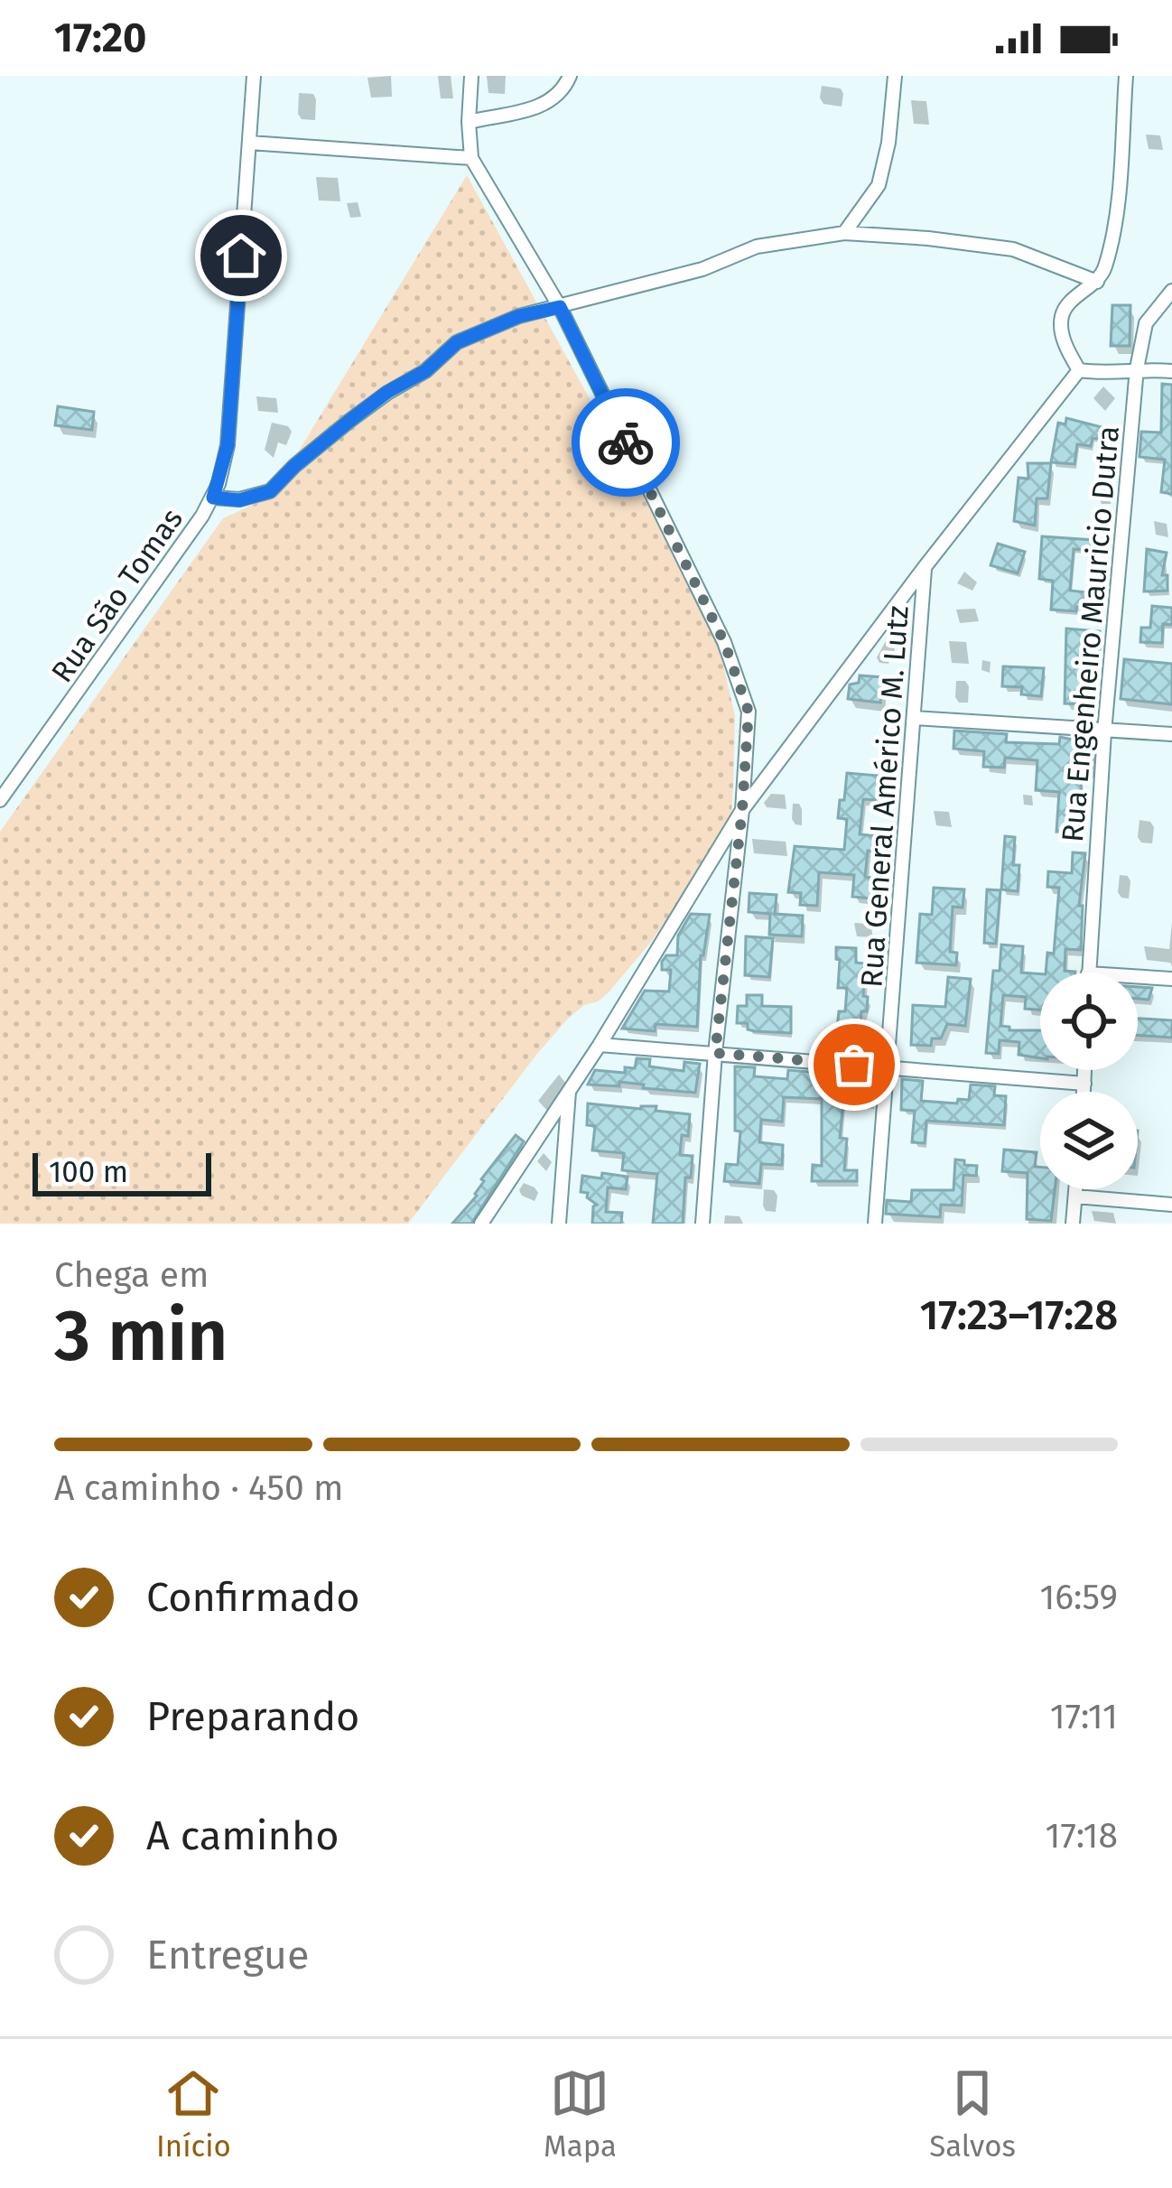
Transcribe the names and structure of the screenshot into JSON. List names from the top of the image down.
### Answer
{
  "streets": {
    "street": ["Rua São Tomas", "Rua Engenheiro Mauricio Dutra", "Rua General Américo M. Lutz"]
  },
  "scale_bar": "100 m",
  "page": {
    "status": "17:20",
    "scale": "100 m",
    "heading": ["3 min", "Chega em", "17:23–17:28"],
    "bar": "A caminho · 450 m",
    "list": [
      ["Confirmado", "16:59"],
      ["Preparando", "17:11"],
      ["A caminho", "17:18"],
      "Entregue"
    ],
    "tabs": ["Início", "Mapa", "Salvos"]
  }
}
